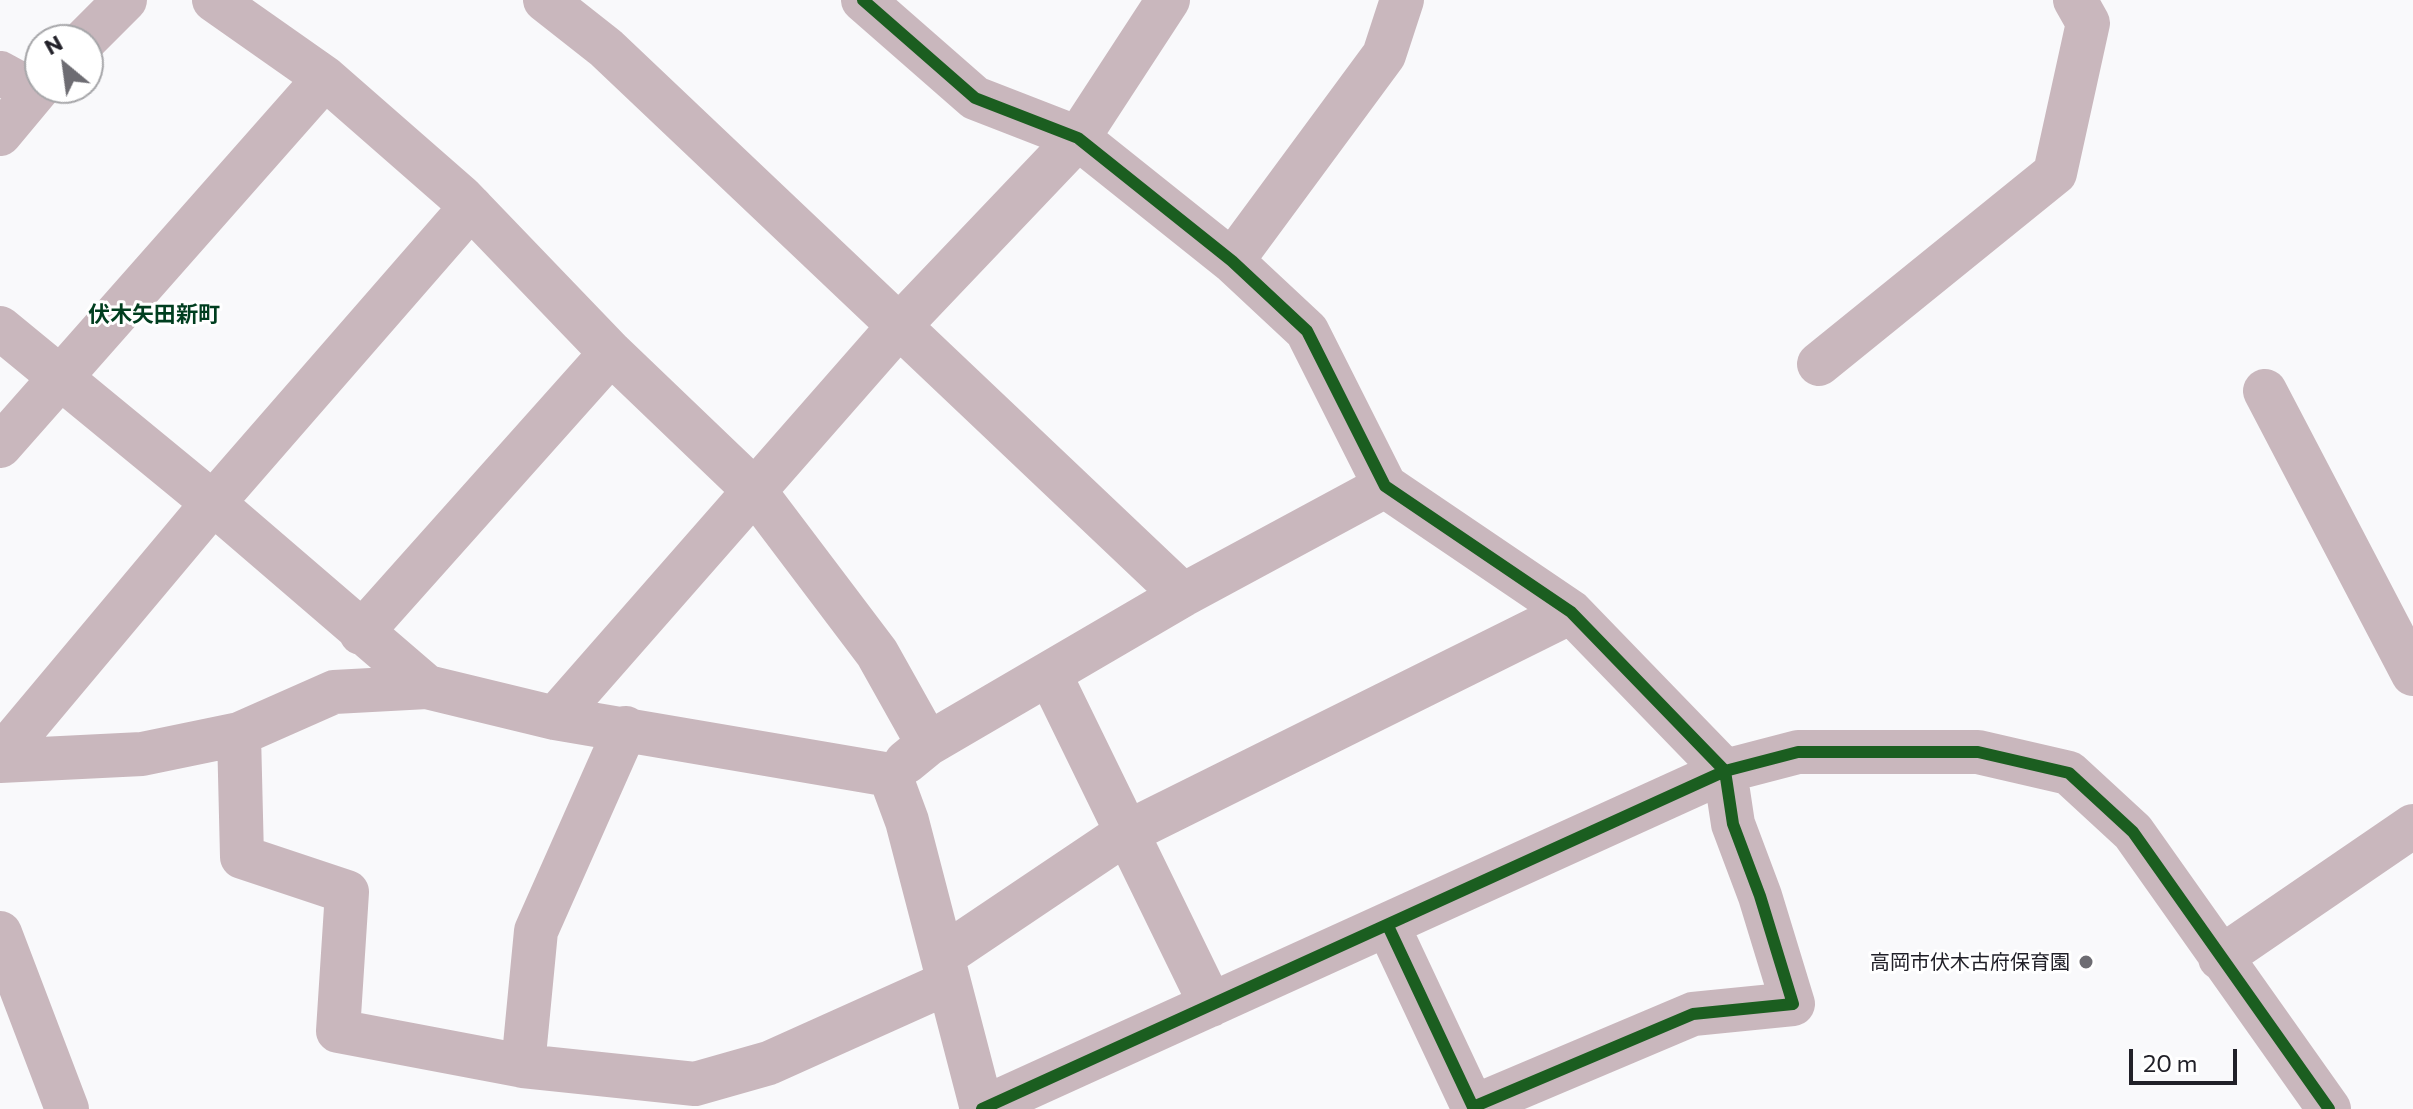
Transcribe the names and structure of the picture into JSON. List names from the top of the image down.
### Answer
{
  "districts": ["伏木矢田新町"],
  "places": ["高岡市伏木古府保育園"],
  "scale_bar": "20 m",
  "north": "top left"
}
